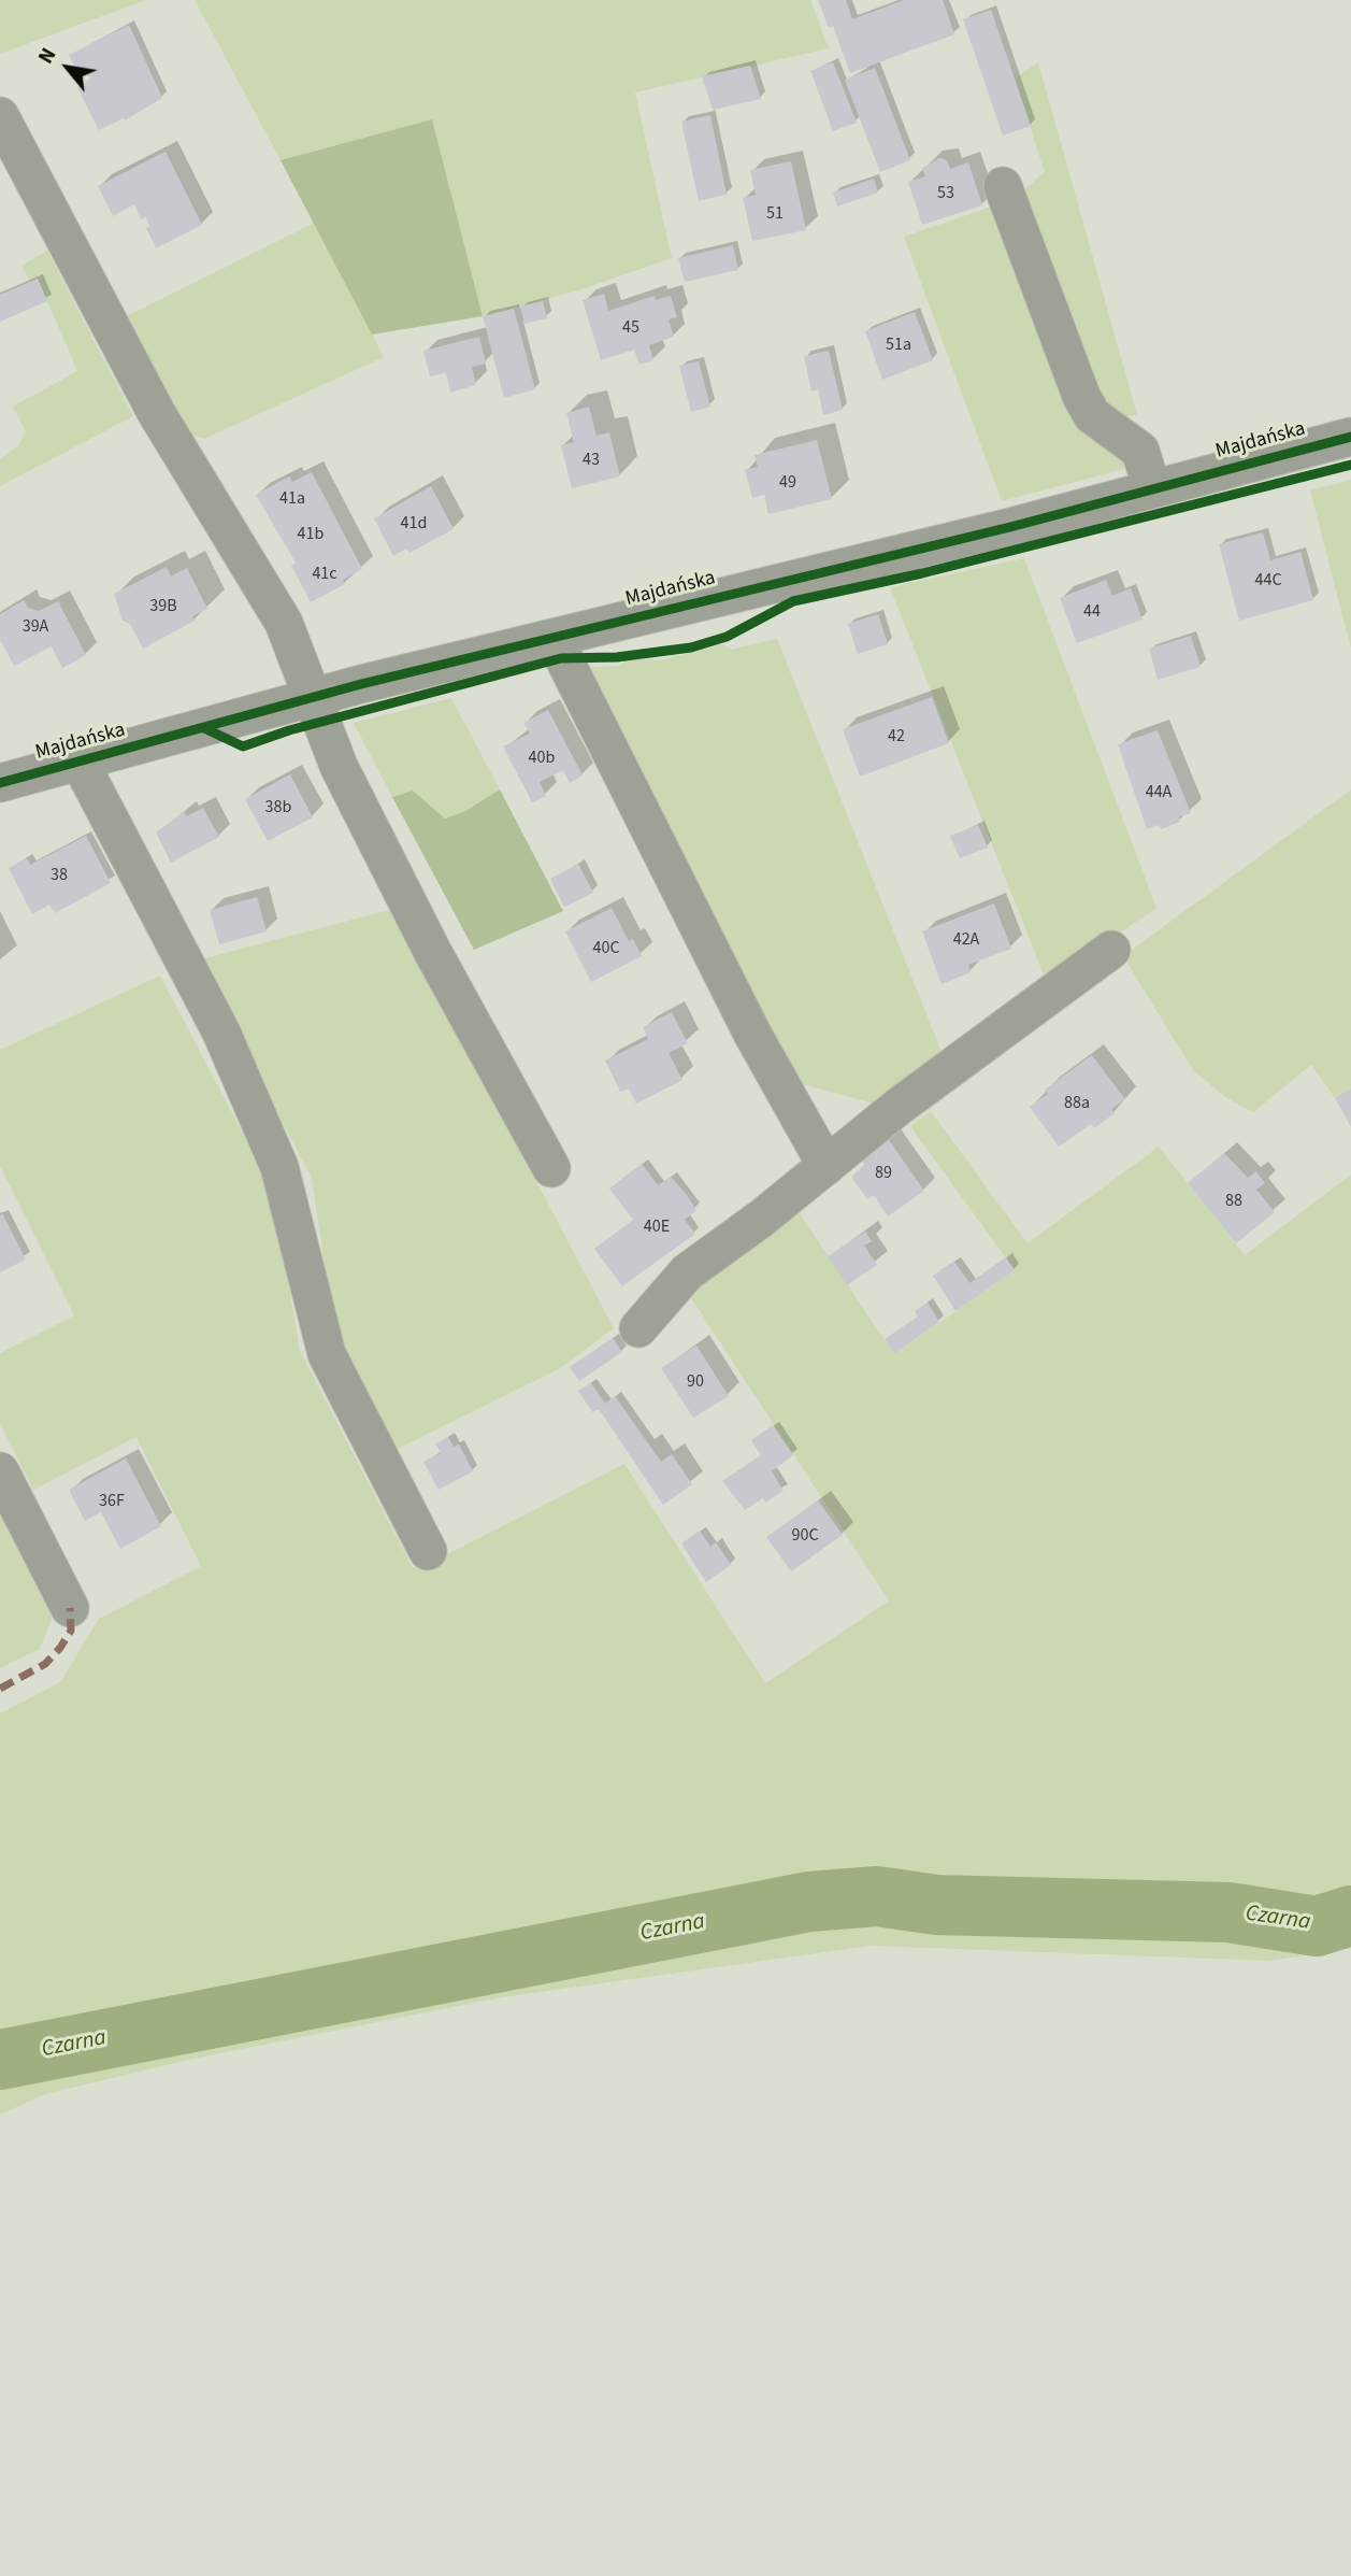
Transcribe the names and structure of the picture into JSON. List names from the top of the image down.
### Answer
{
  "streets": {
    "street": ["Majdańska"]
  },
  "water": ["Czarna"],
  "house_numbers": [
    "53",
    "51",
    "45",
    "51a",
    "43",
    "49",
    "41a",
    "41d",
    "41b",
    "41c",
    "44C",
    "39B",
    "44",
    "39A",
    "42",
    "40b",
    "44A",
    "38b",
    "38",
    "42A",
    "40C",
    "88a",
    "89",
    "88",
    "40E",
    "90",
    "36F",
    "90C"
  ],
  "north": "top left"
}
